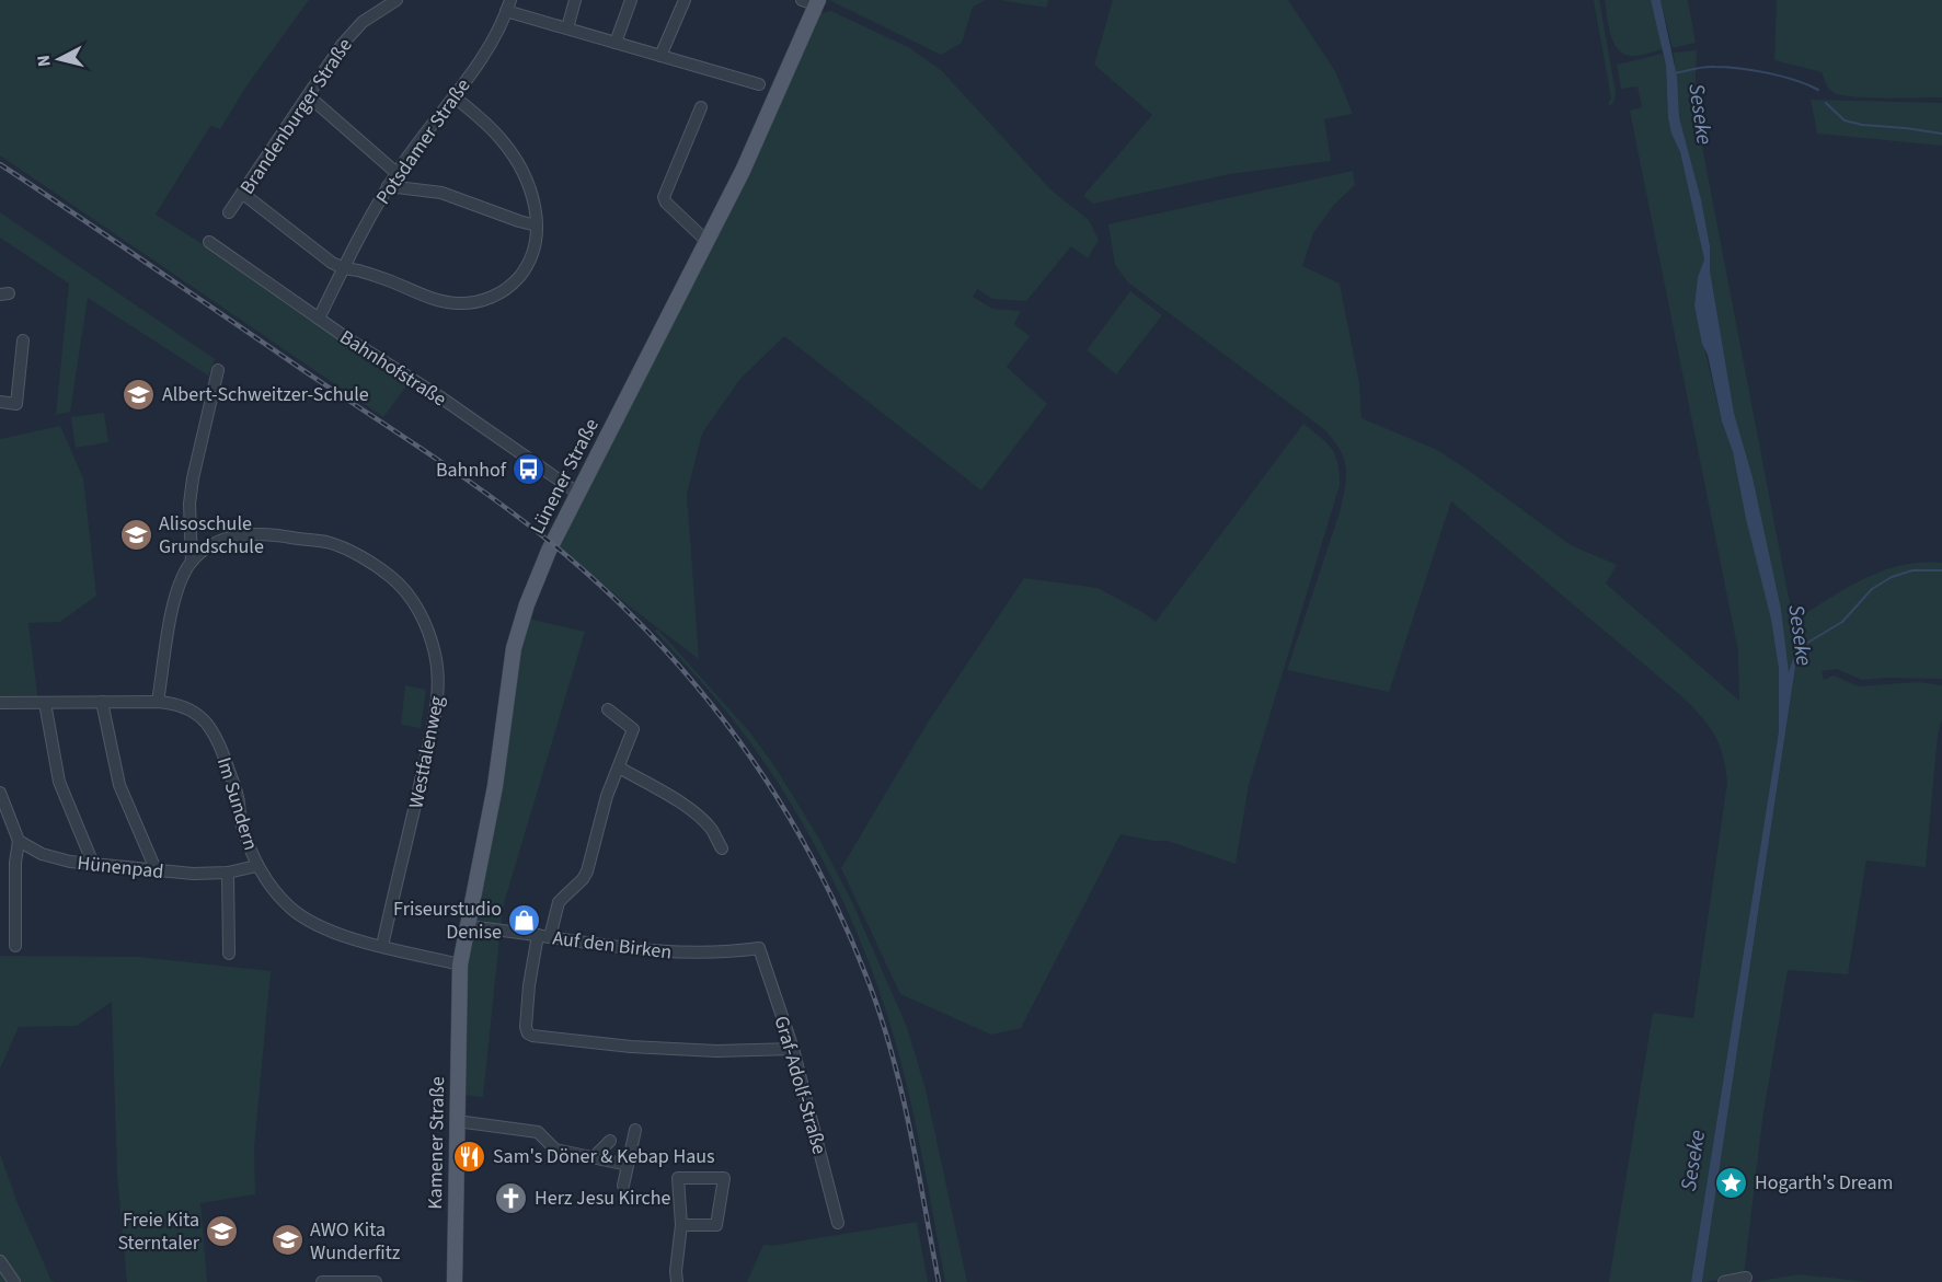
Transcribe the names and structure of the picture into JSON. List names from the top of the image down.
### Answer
{
  "streets": {
    "main road": ["Lünener Straße", "Kamener Straße"],
    "street": [
      "Brandenburger Straße",
      "Potsdamer Straße",
      "Bahnhofstraße",
      "Westfalenweg",
      "Im Sundern",
      "Hünenpad",
      "Auf den Birken",
      "Graf-Adolf-Straße"
    ]
  },
  "crossings": [
    ["Potsdamer Straße", "Bahnhofstraße"],
    ["Bahnhofstraße", "Lünener Straße"],
    ["Lünener Straße", "Im Sundern"],
    ["Lünener Straße", "Auf den Birken"],
    ["Lünener Straße", "Kamener Straße"],
    ["Westfalenweg", "Im Sundern"],
    ["Im Sundern", "Hünenpad"],
    ["Auf den Birken", "Graf-Adolf-Straße"]
  ],
  "water": ["Seseke"],
  "places": {
    "school or university": [
      "Albert-Schweitzer-Schule",
      "Alisoschule Grundschule",
      "Freie Kita Sterntaler",
      "AWO Kita Wunderfitz"
    ],
    "bus stop": ["Bahnhof"],
    "shop": ["Friseurstudio Denise"],
    "restaurant": ["Sam's Döner & Kebap Haus"],
    "place": ["Hogarth's Dream"],
    "church": ["Herz Jesu Kirche"]
  },
  "north": "left"
}
